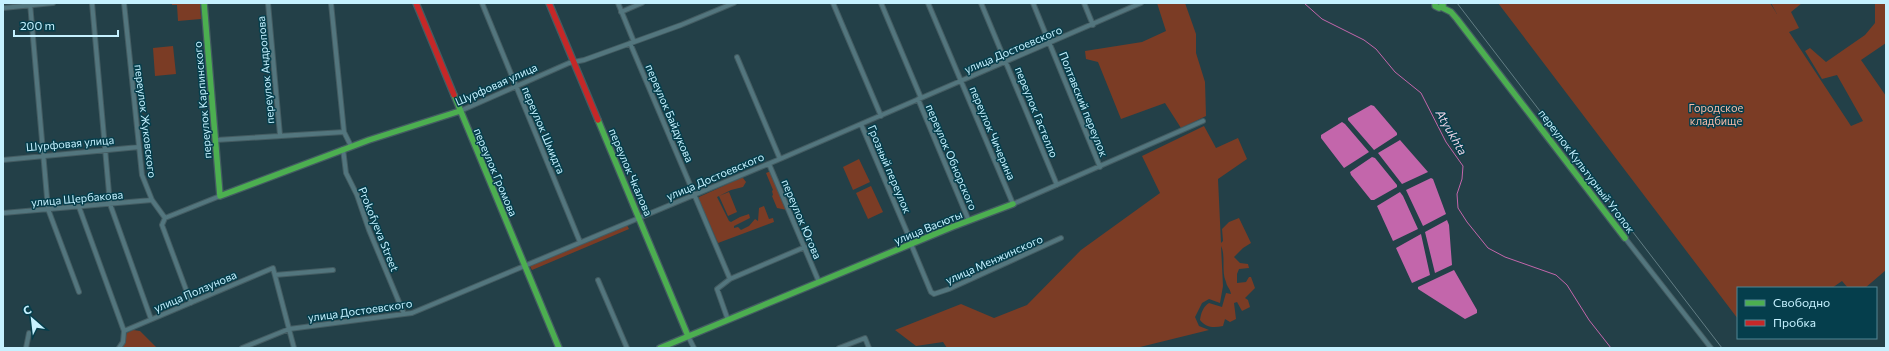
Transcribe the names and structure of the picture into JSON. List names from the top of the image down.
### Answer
{
  "streets": {
    "street": [
      "улица Достоевского",
      "переулок Андропова",
      "Шурфовая улица",
      "переулок Карпинского",
      "Полтавский переулок",
      "переулок Гастелло",
      "переулок Байдукова",
      "переулок Жуковского",
      "переулок Шмидта",
      "переулок Чичерина",
      "переулок Обнорского",
      "Грозный переулок",
      "переулок Культурный Уголок",
      "переулок Громова",
      "переулок Чкалова",
      "улица Щербакова",
      "переулок Югова",
      "улица Васюты",
      "Prokofyeva Street",
      "улица Менжинского",
      "улица Ползунова"
    ]
  },
  "crossings": [
    ["улица Достоевского", "Полтавский переулок"],
    ["улица Достоевского", "переулок Гастелло"],
    ["улица Достоевского", "переулок Байдукова"],
    ["улица Достоевского", "переулок Шмидта"],
    ["улица Достоевского", "переулок Чичерина"],
    ["улица Достоевского", "переулок Обнорского"],
    ["улица Достоевского", "Грозный переулок"],
    ["улица Достоевского", "переулок Громова"],
    ["улица Достоевского", "переулок Чкалова"],
    ["улица Достоевского", "переулок Югова"],
    ["улица Достоевского", "Prokofyeva Street"],
    ["Шурфовая улица", "переулок Карпинского"],
    ["Шурфовая улица", "переулок Байдукова"],
    ["Шурфовая улица", "переулок Жуковского"],
    ["Шурфовая улица", "переулок Шмидта"],
    ["Шурфовая улица", "переулок Громова"],
    ["Шурфовая улица", "переулок Чкалова"],
    ["Шурфовая улица", "Prokofyeva Street"],
    ["Полтавский переулок", "улица Васюты"],
    ["переулок Гастелло", "улица Васюты"],
    ["переулок Жуковского", "улица Щербакова"],
    ["переулок Жуковского", "улица Ползунова"],
    ["переулок Чичерина", "улица Васюты"],
    ["переулок Обнорского", "улица Васюты"],
    ["Грозный переулок", "улица Васюты"],
    ["Грозный переулок", "улица Менжинского"],
    ["переулок Чкалова", "улица Васюты"],
    ["переулок Югова", "улица Васюты"]
  ],
  "water": ["Atyukhta"],
  "parks": ["Городское кладбище"],
  "legend": ["Свободно", "Пробка"],
  "scale_bar": "200 m",
  "north": "top left"
}
